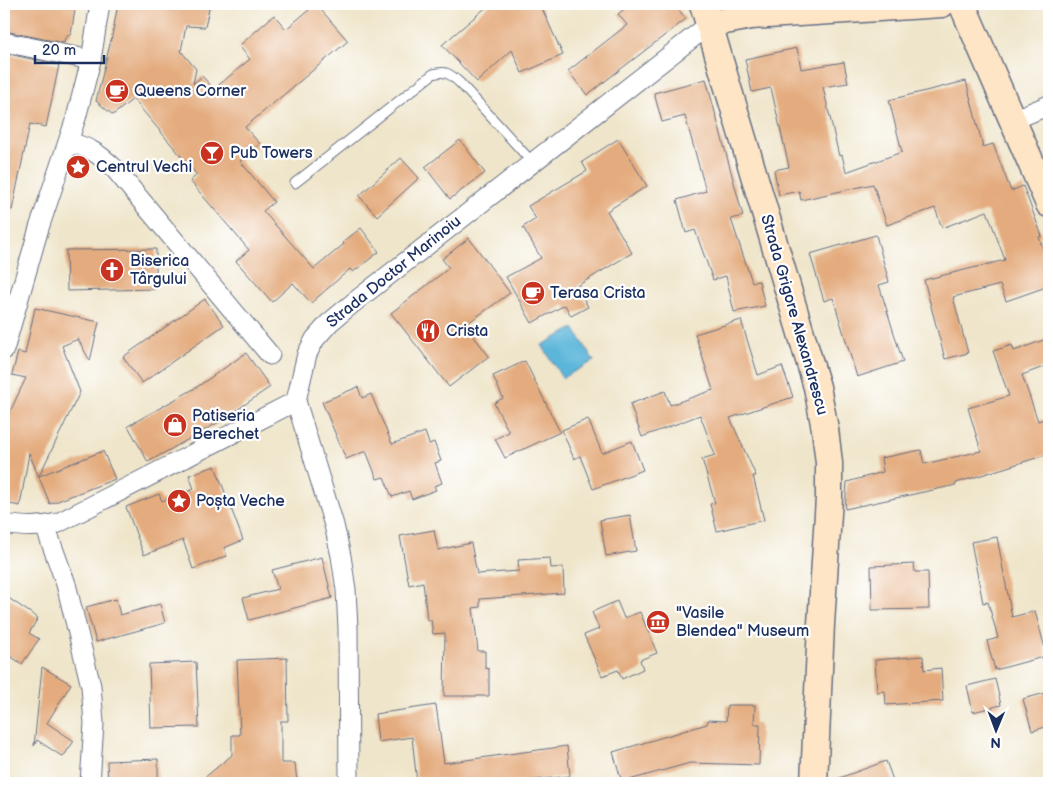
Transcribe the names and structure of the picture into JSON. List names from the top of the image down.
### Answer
{
  "streets": {
    "street": ["Strada Doctor Marinoiu", "Strada Grigore Alexandrescu"]
  },
  "crossings": [
    ["Strada Doctor Marinoiu", "Strada Grigore Alexandrescu"]
  ],
  "places": {
    "cafe": ["Queens Corner", "Terasa Crista"],
    "bar": ["Pub Towers"],
    "place": ["Centrul Vechi", "Poșta Veche"],
    "church": ["Biserica Târgului"],
    "restaurant": ["Crista"],
    "shop": ["Patiseria Berechet"],
    "museum": ["\"Vasile Blendea\" Museum"]
  },
  "scale_bar": "20 m",
  "north": "bottom"
}
